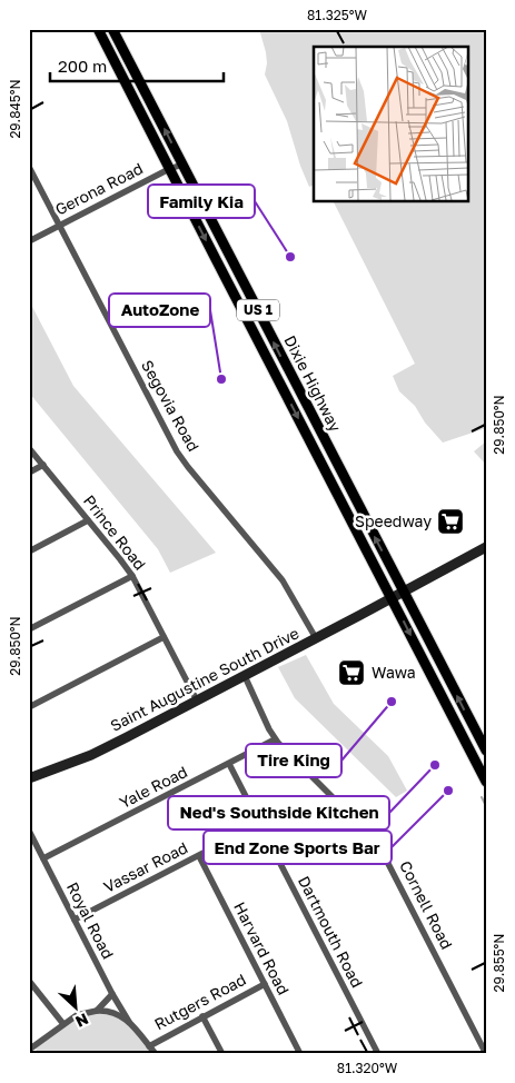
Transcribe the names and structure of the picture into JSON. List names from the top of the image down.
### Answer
{
  "streets": {
    "main road": ["US 1", "Dixie Highway"],
    "street": [
      "Gerona Road",
      "Segovia Road",
      "Prince Road",
      "Saint Augustine South Drive",
      "Yale Road",
      "Vassar Road",
      "Cornell Road",
      "Royal Road",
      "Dartmouth Road",
      "Harvard Road",
      "Rutgers Road"
    ]
  },
  "crossings": [
    ["Gerona Road", "US 1"],
    ["Gerona Road", "Dixie Highway"],
    ["Gerona Road", "Segovia Road"],
    ["US 1", "Saint Augustine South Drive"],
    ["Dixie Highway", "Saint Augustine South Drive"],
    ["Segovia Road", "Saint Augustine South Drive"],
    ["Prince Road", "Saint Augustine South Drive"],
    ["Saint Augustine South Drive", "Cornell Road"],
    ["Yale Road", "Cornell Road"],
    ["Yale Road", "Royal Road"],
    ["Yale Road", "Dartmouth Road"],
    ["Vassar Road", "Royal Road"],
    ["Vassar Road", "Dartmouth Road"],
    ["Vassar Road", "Harvard Road"],
    ["Royal Road", "Rutgers Road"],
    ["Harvard Road", "Rutgers Road"]
  ],
  "places": {
    "other": [
      "Family Kia",
      "AutoZone",
      "Tire King",
      "Ned's Southside Kitchen",
      "End Zone Sports Bar"
    ],
    "supermarket": ["Speedway", "Wawa"]
  },
  "scale_bar": "200 m",
  "north": "bottom right",
  "coordinates": [
    "81.325°W",
    "29.845°N",
    "29.850°N",
    "29.855°N",
    "81.320°W"
  ]
}
